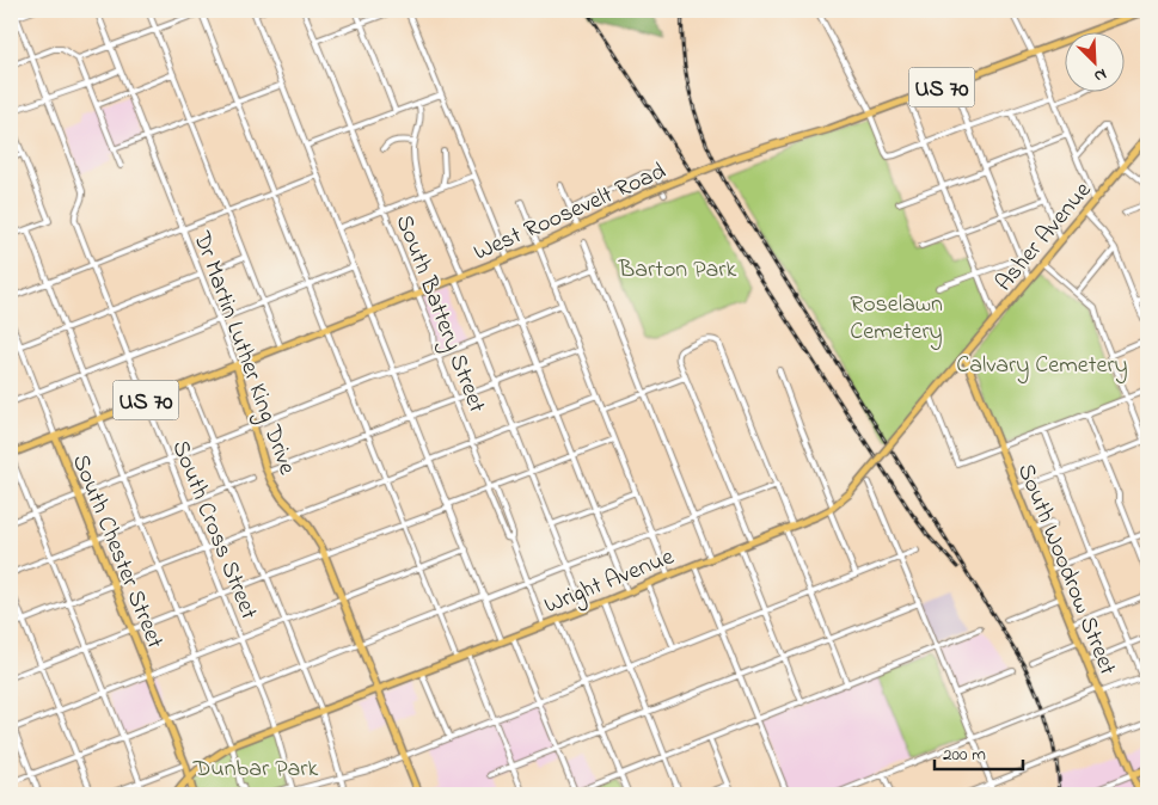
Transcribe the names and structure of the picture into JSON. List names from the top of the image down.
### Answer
{
  "streets": {
    "main road": [
      "US 70",
      "West Roosevelt Road",
      "Asher Avenue",
      "Dr Martin Luther King Drive",
      "South Chester Street",
      "South Woodrow Street",
      "Wright Avenue"
    ],
    "street": ["South Battery Street", "South Cross Street"]
  },
  "crossings": [
    ["West Roosevelt Road", "South Battery Street"],
    ["West Roosevelt Road", "Dr Martin Luther King Drive"],
    ["West Roosevelt Road", "South Cross Street"],
    ["West Roosevelt Road", "South Chester Street"],
    ["Asher Avenue", "South Woodrow Street"],
    ["Asher Avenue", "Wright Avenue"],
    ["Dr Martin Luther King Drive", "Wright Avenue"],
    ["South Cross Street", "Wright Avenue"],
    ["South Chester Street", "Wright Avenue"],
    ["South Woodrow Street", "Wright Avenue"]
  ],
  "parks": [
    "Barton Park",
    "Roselawn Cemetery",
    "Calvary Cemetery",
    "Dunbar Park"
  ],
  "scale_bar": "200 m",
  "north": "bottom right"
}
